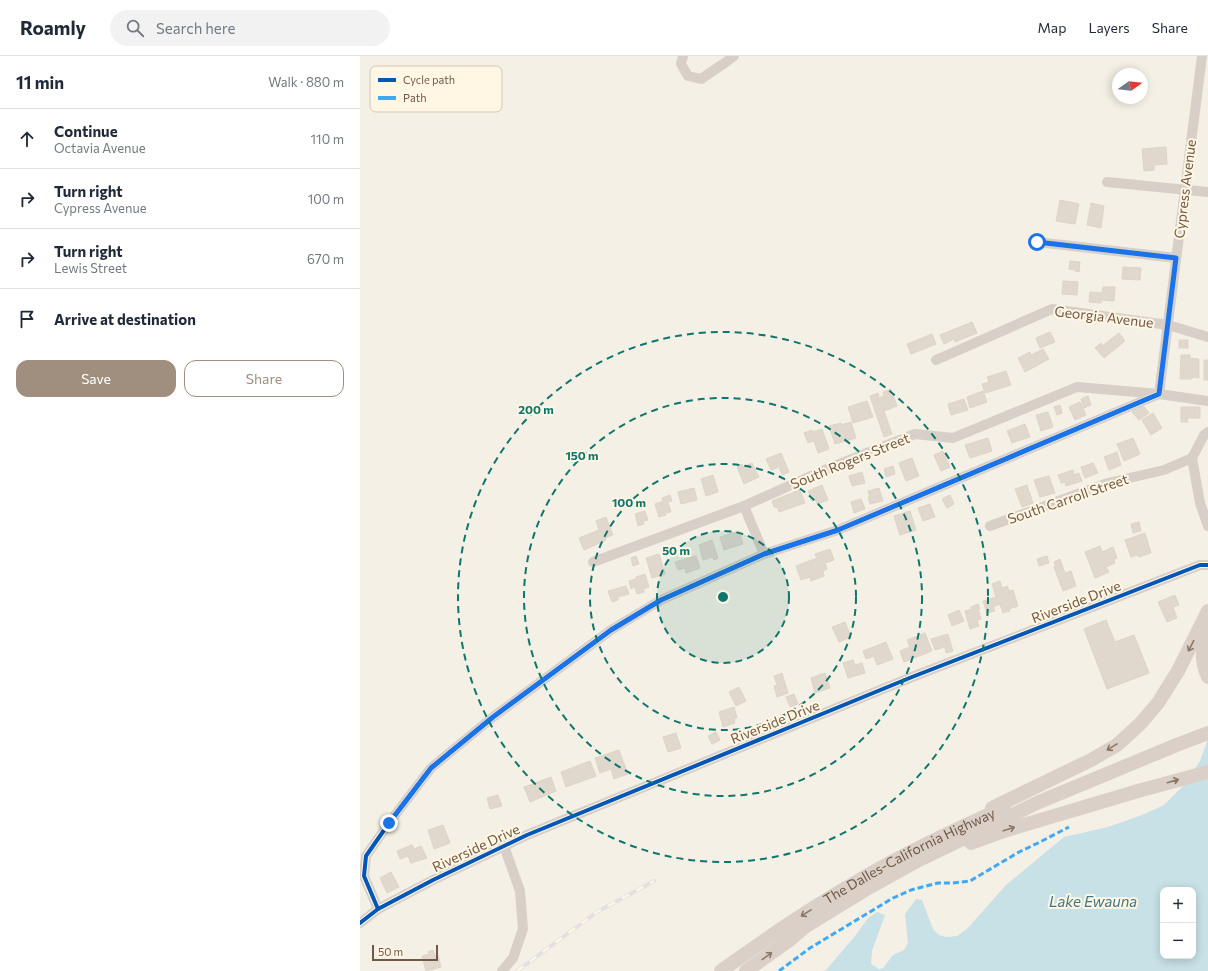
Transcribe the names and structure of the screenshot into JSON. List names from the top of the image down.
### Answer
{
  "streets": {
    "highway": ["The Dalles-California Highway"],
    "street": [
      "Cypress Avenue",
      "Georgia Avenue",
      "South Rogers Street",
      "South Carroll Street",
      "Riverside Drive"
    ]
  },
  "crossings": [
    ["Cypress Avenue", "Georgia Avenue"],
    ["Cypress Avenue", "South Rogers Street"]
  ],
  "water": ["Lake Ewauna"],
  "legend": ["Cycle path", "Path"],
  "scale_bar": "50 m",
  "north": "right",
  "page": {
    "header": "Roamly",
    "search": "Search here",
    "nav": ["Map", "Layers", "Share"],
    "heading": ["11 min", "Walk · 880 m"],
    "list": [
      ["Continue", "Octavia Avenue", "110 m"],
      ["Turn right", "Cypress Avenue", "100 m"],
      ["Turn right", "Lewis Street", "670 m"],
      "Arrive at destination"
    ],
    "buttons": ["Save", "Share"],
    "map_buttons": ["+", "−"],
    "scale": "50 m"
  },
  "rings": [
    "200 m",
    "150 m",
    "100 m",
    "50 m"
  ]
}
